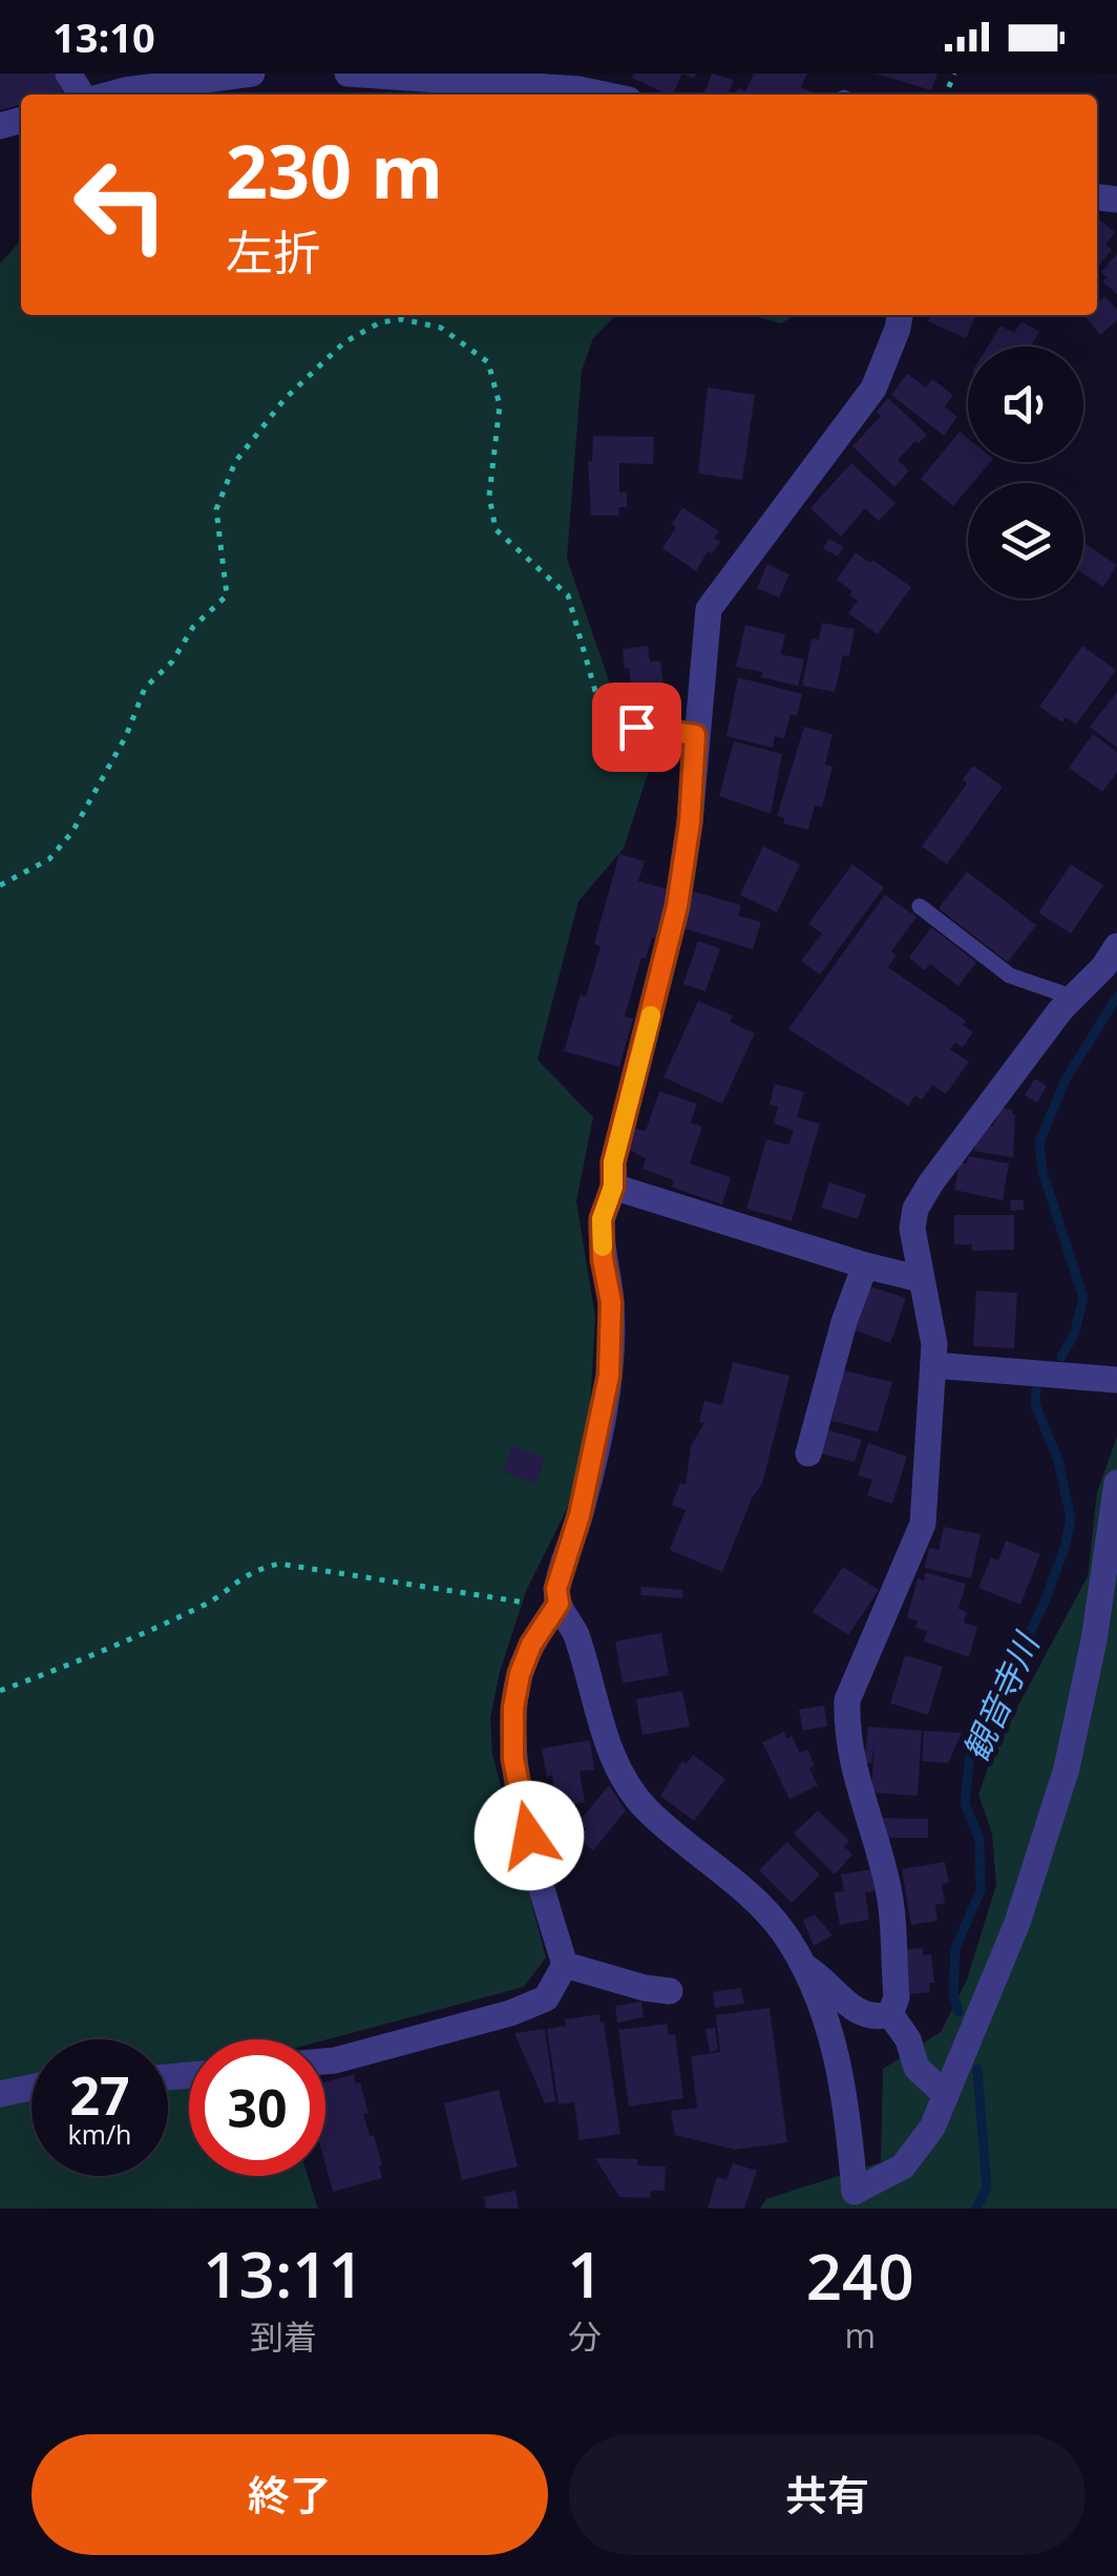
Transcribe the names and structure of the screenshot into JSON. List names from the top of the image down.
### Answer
{
  "water": ["観音寺川"],
  "page": {
    "status": "13:10",
    "turn": ["230 m", "左折"],
    "speed": "27 km/h",
    "limit": "30",
    "eta": [
      "13:11",
      "到着",
      "1",
      "分",
      "240",
      "m"
    ],
    "buttons": ["終了", "共有"]
  }
}
